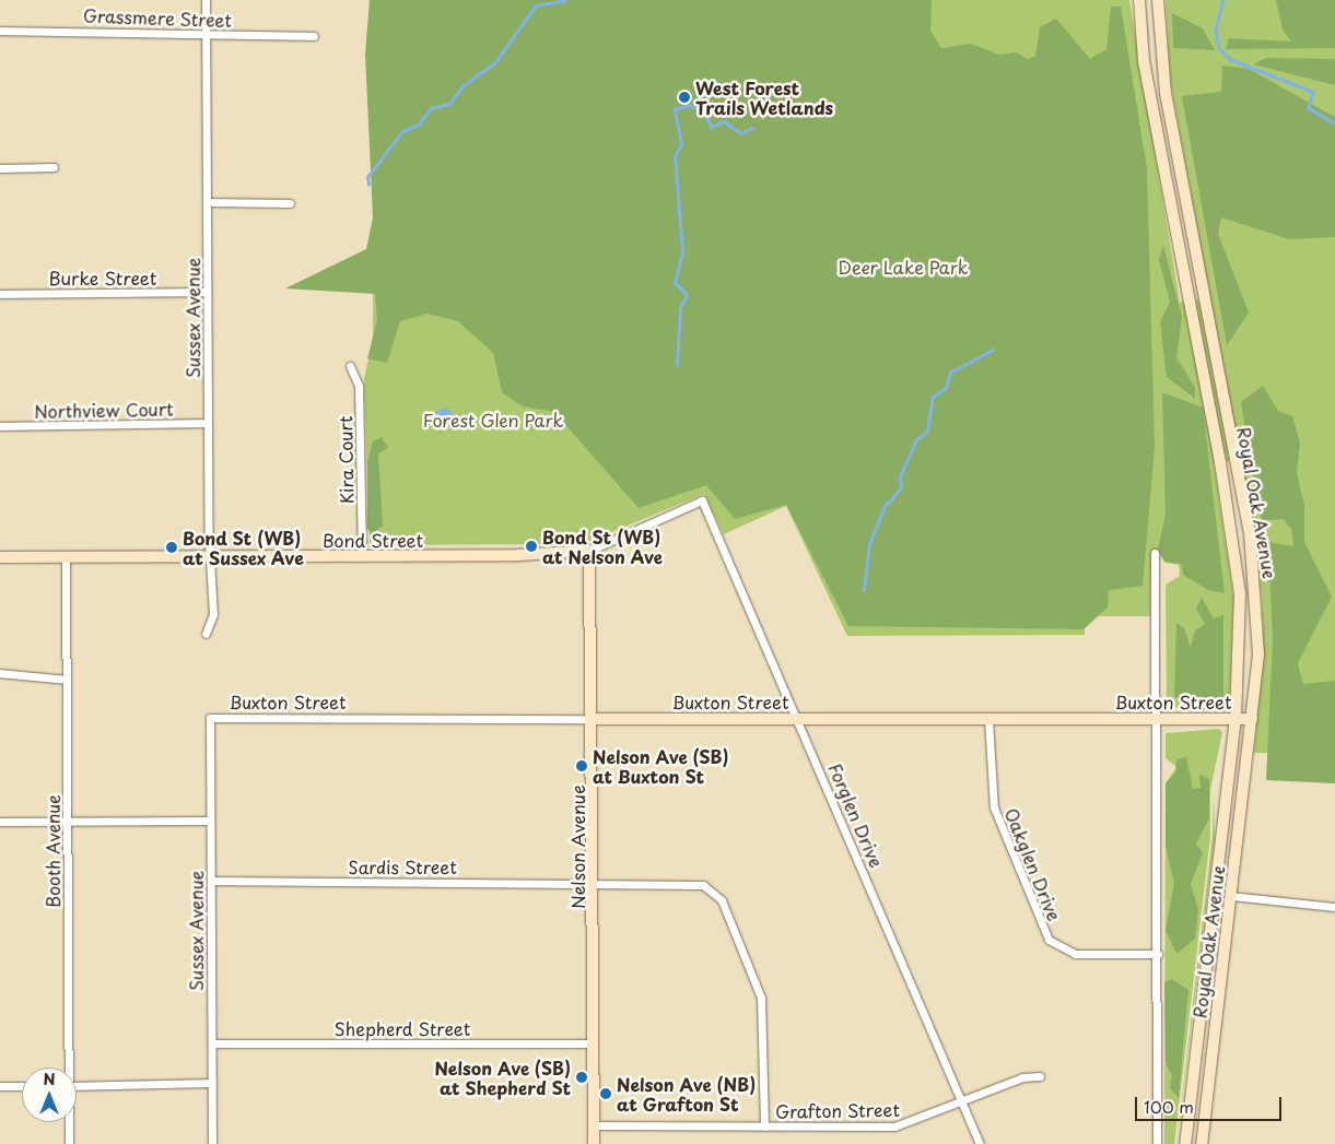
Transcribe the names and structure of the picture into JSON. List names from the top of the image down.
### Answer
{
  "streets": {
    "main road": [
      "Royal Oak Avenue",
      "Bond Street",
      "Buxton Street",
      "Nelson Avenue"
    ],
    "street": [
      "Grassmere Street",
      "Burke Street",
      "Sussex Avenue",
      "Northview Court",
      "Kira Court",
      "Forglen Drive",
      "Booth Avenue",
      "Oakglen Drive",
      "Sardis Street",
      "Shepherd Street",
      "Grafton Street"
    ]
  },
  "crossings": [
    ["Grassmere Street", "Sussex Avenue"],
    ["Burke Street", "Sussex Avenue"],
    ["Sussex Avenue", "Northview Court"],
    ["Sussex Avenue", "Bond Street"],
    ["Sussex Avenue", "Buxton Street"],
    ["Sussex Avenue", "Sardis Street"],
    ["Sussex Avenue", "Shepherd Street"],
    ["Kira Court", "Bond Street"],
    ["Royal Oak Avenue", "Buxton Street"],
    ["Bond Street", "Forglen Drive"],
    ["Bond Street", "Nelson Avenue"],
    ["Bond Street", "Booth Avenue"],
    ["Buxton Street", "Forglen Drive"],
    ["Buxton Street", "Nelson Avenue"],
    ["Buxton Street", "Oakglen Drive"],
    ["Forglen Drive", "Grafton Street"],
    ["Nelson Avenue", "Sardis Street"],
    ["Nelson Avenue", "Shepherd Street"],
    ["Nelson Avenue", "Grafton Street"],
    ["Sardis Street", "Grafton Street"]
  ],
  "parks": ["Deer Lake Park", "Forest Glen Park"],
  "places": [
    "West Forest Trails Wetlands",
    "Bond St (WB) at Nelson Ave",
    "Bond St (WB) at Sussex Ave",
    "Nelson Ave (SB) at Buxton St",
    "Nelson Ave (SB) at Shepherd St",
    "Nelson Ave (NB) at Grafton St"
  ],
  "scale_bar": "100 m",
  "north": "top"
}
